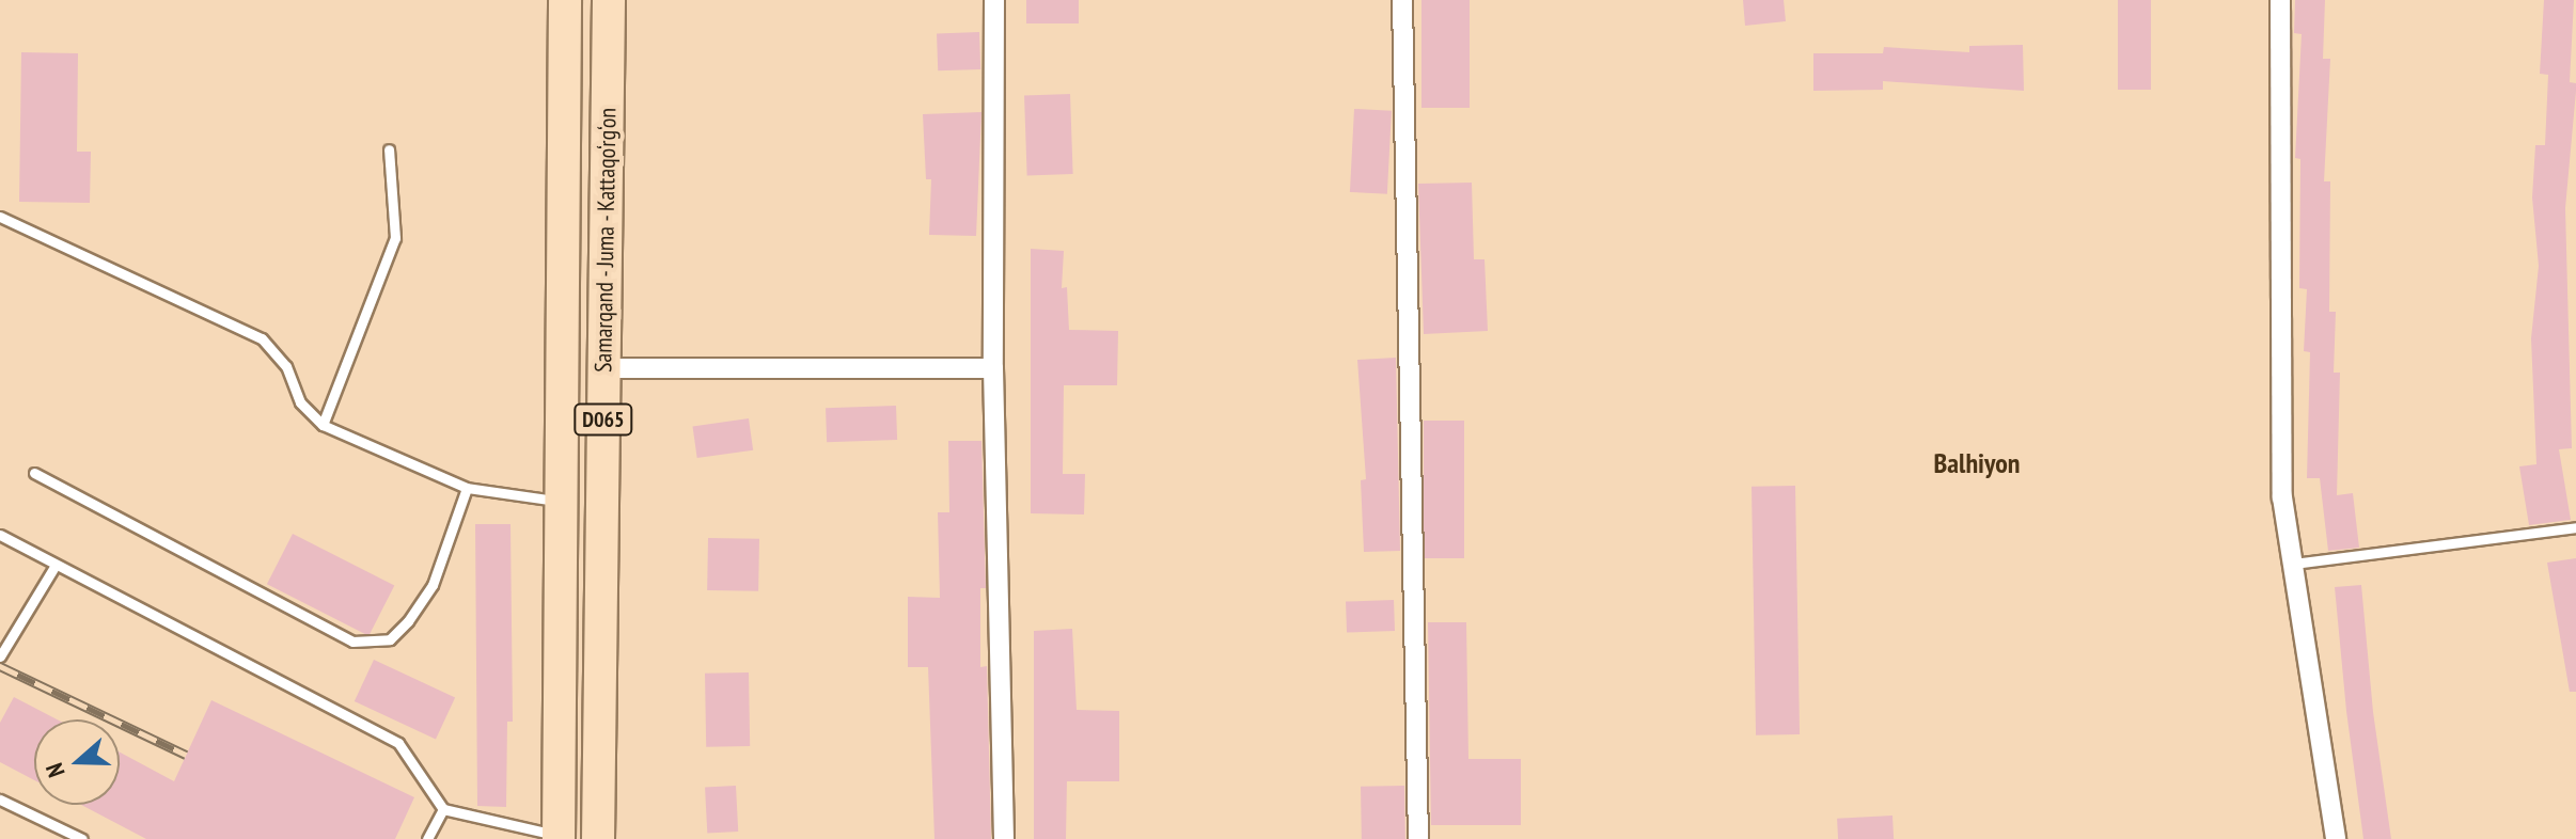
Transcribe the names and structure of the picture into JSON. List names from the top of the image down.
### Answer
{
  "streets": {
    "main road": ["Samarqand - Juma - Kattaqo‘rg‘on", "D065"]
  },
  "districts": ["Balhiyon"],
  "north": "left"
}
